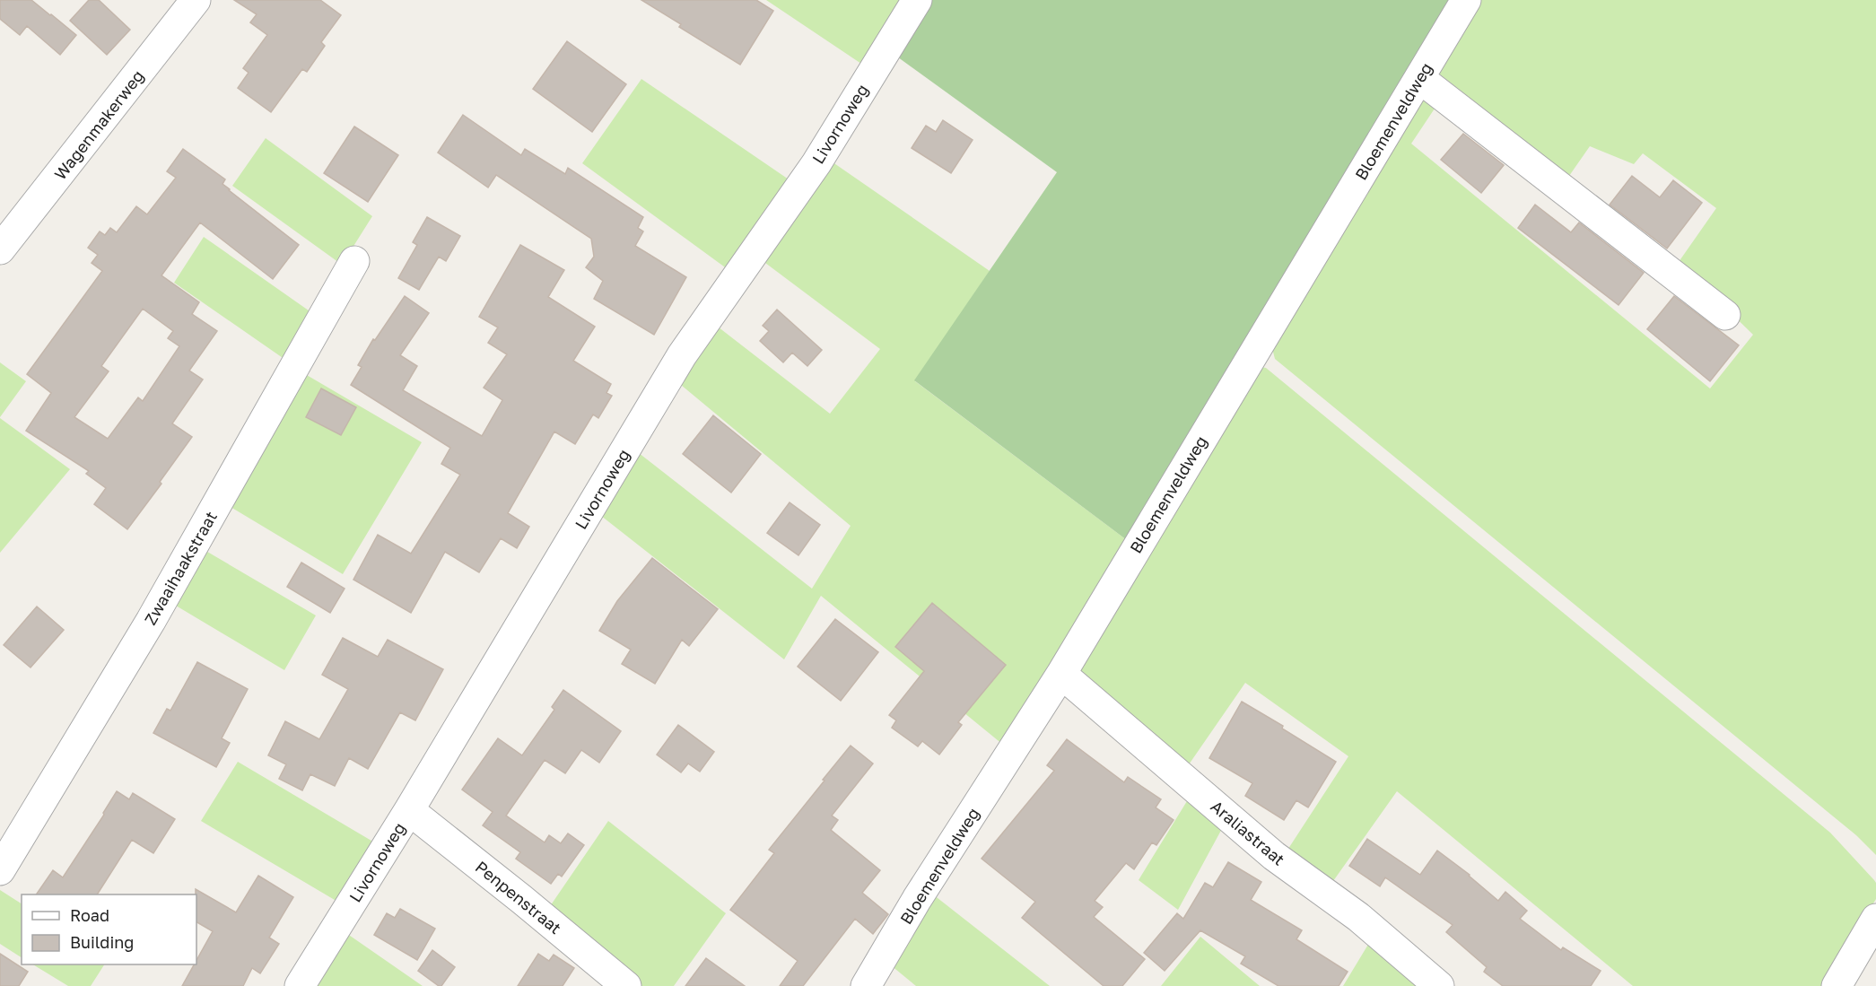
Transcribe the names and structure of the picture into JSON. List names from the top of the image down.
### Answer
{
  "streets": {
    "street": [
      "Bloemenveldweg",
      "Livornoweg",
      "Wagenmakerweg",
      "Zwaaihaakstraat",
      "Araliastraat",
      "Penpenstraat"
    ]
  },
  "crossings": [
    ["Bloemenveldweg", "Araliastraat"],
    ["Livornoweg", "Penpenstraat"]
  ],
  "legend": ["Road", "Building"]
}
